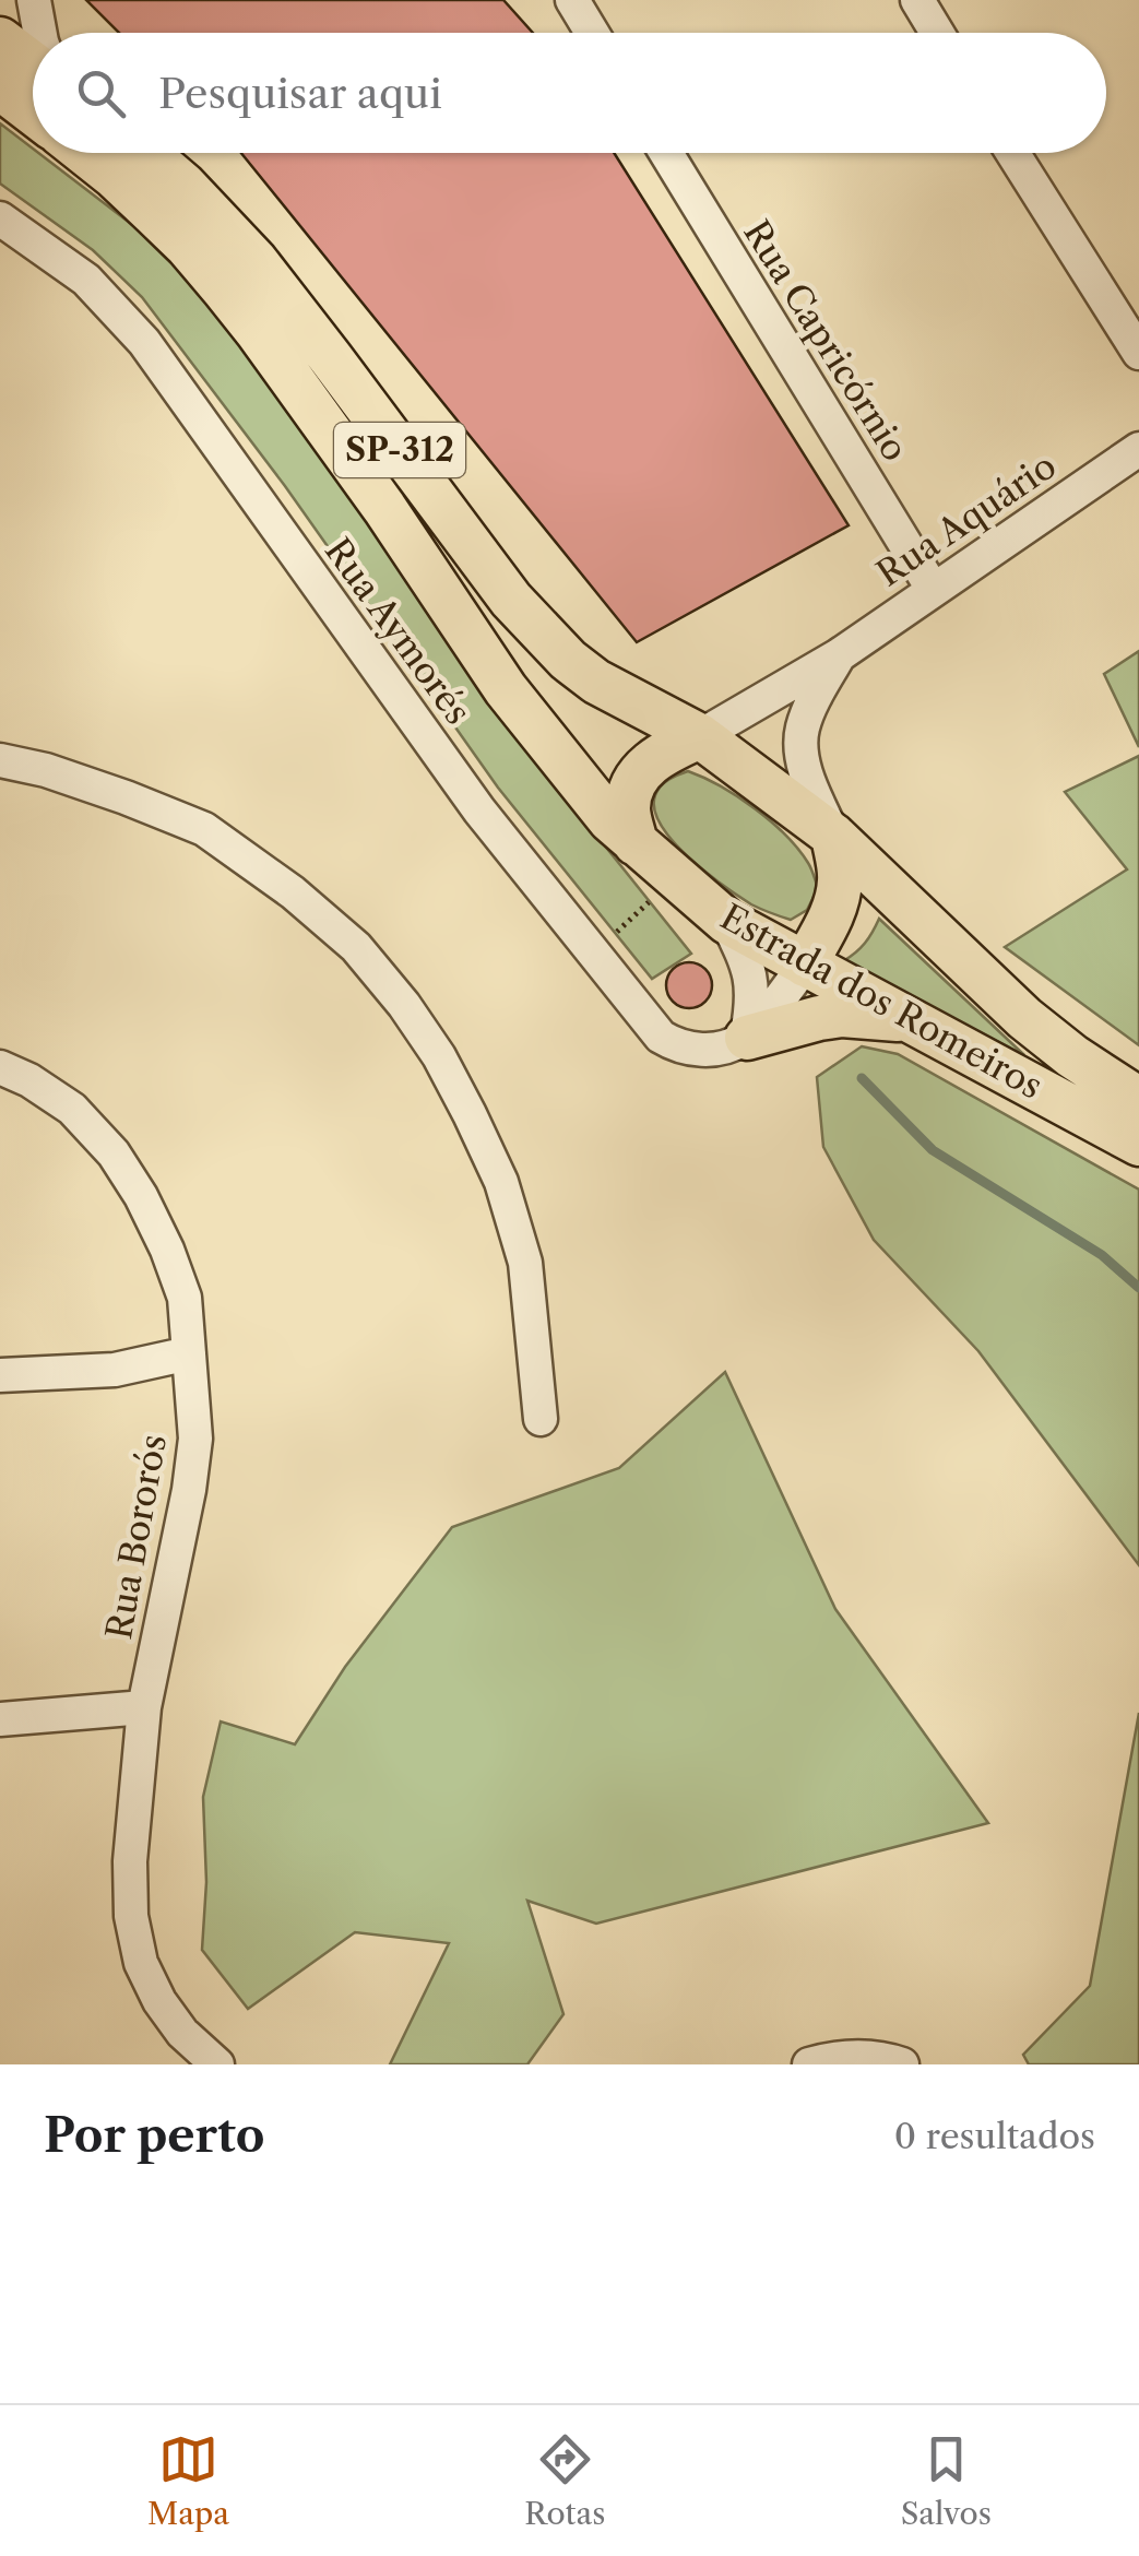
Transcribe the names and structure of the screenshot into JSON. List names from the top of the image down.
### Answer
{
  "streets": {
    "main road": ["SP-312", "Estrada dos Romeiros"],
    "street": [
      "Rua Capricórnio",
      "Rua Aquário",
      "Rua Aymorés",
      "Rua Bororós"
    ]
  },
  "crossings": [
    ["Rua Capricórnio", "Rua Aquário"],
    ["Rua Aquário", "Estrada dos Romeiros"],
    ["Rua Aymorés", "Estrada dos Romeiros"]
  ],
  "page": {
    "search": "Pesquisar aqui",
    "heading": ["Por perto", "0 resultados"],
    "nav": ["Mapa", "Rotas", "Salvos"]
  }
}
